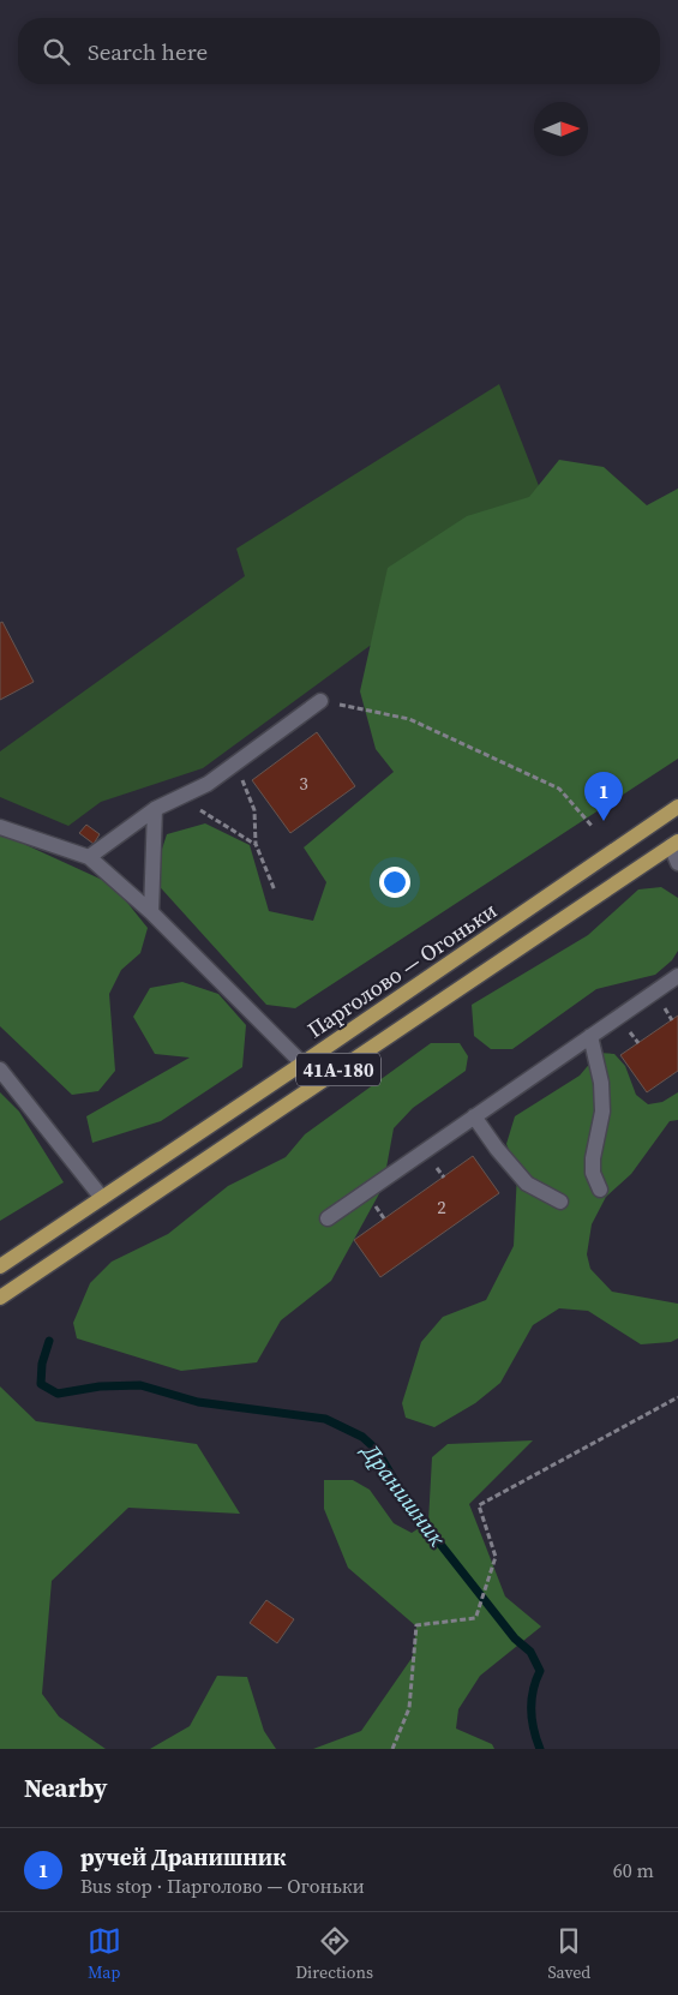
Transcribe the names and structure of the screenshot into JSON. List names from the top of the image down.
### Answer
{
  "streets": {
    "main road": ["Парголово — Огоньки", "41А-180"]
  },
  "water": ["Дранишник"],
  "house_numbers": ["3", "2"],
  "north": "right",
  "page": {
    "search": "Search here",
    "pins": "1",
    "heading": "Nearby",
    "list": [
      {
        "mark": "1",
        "name": "ручей Дранишник",
        "note": "Bus stop · Парголово — Огоньки",
        "value": "60 m"
      }
    ],
    "nav": ["Map", "Directions", "Saved"]
  }
}
